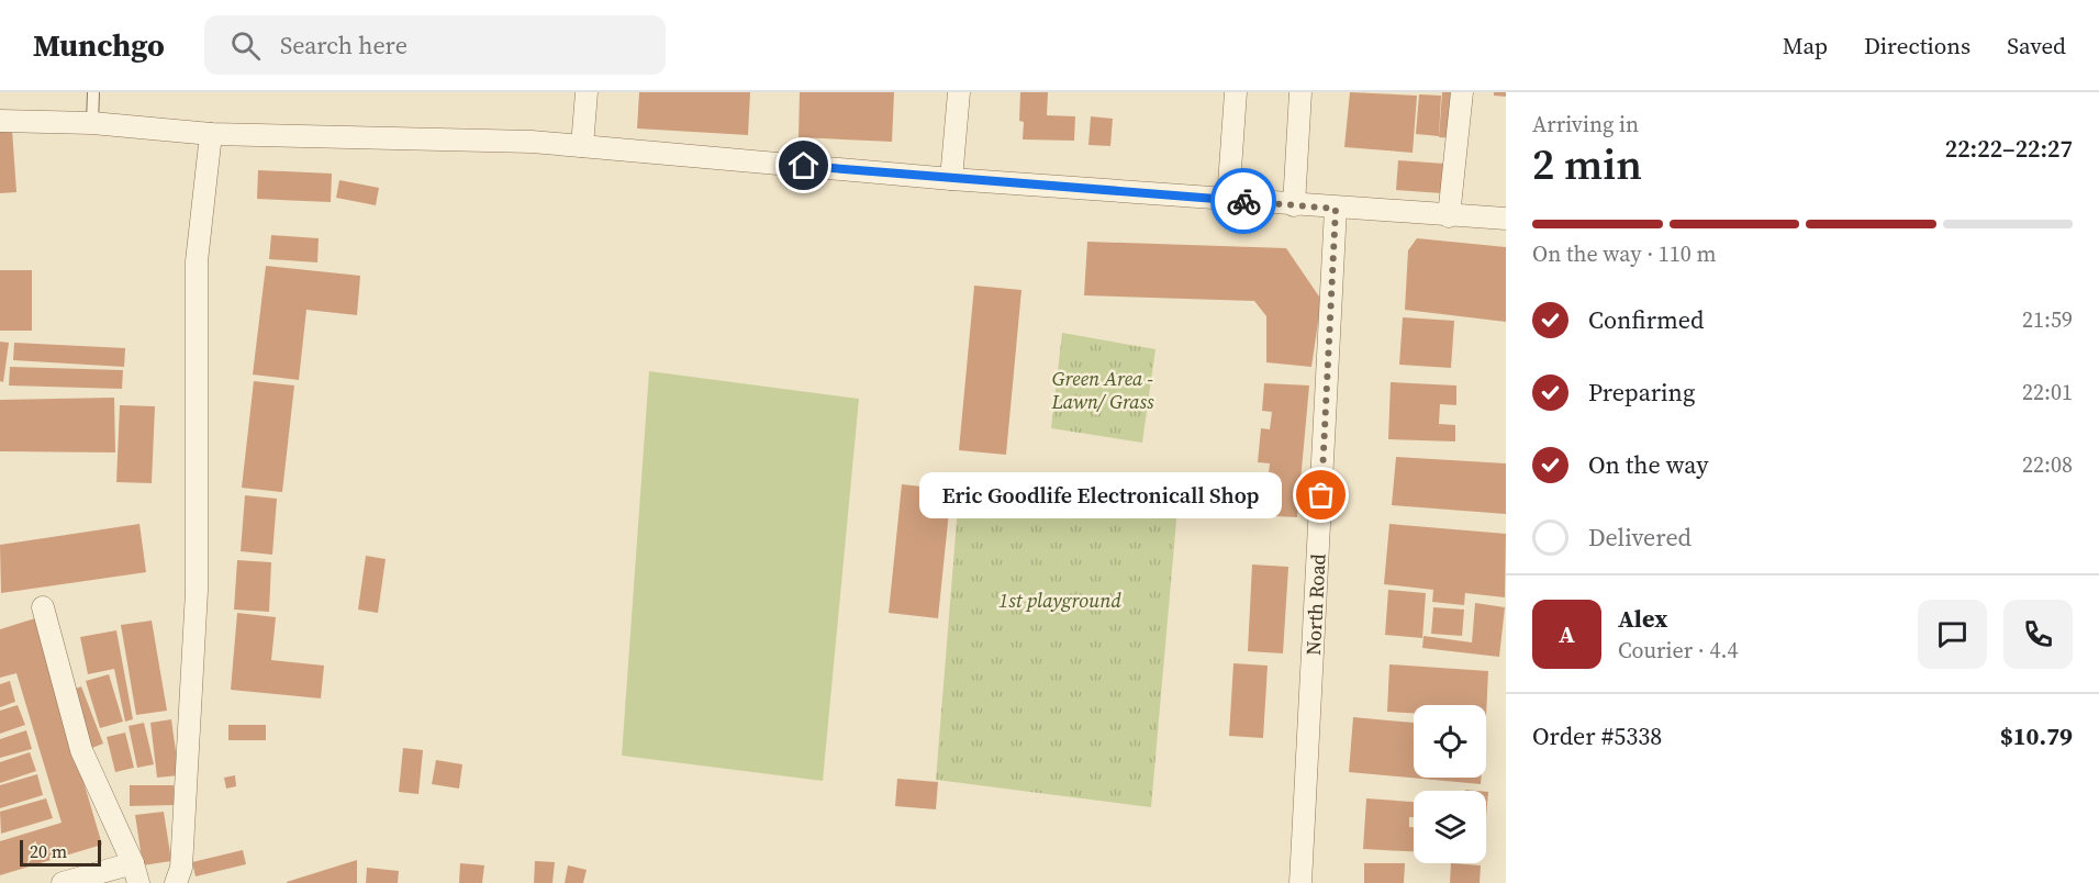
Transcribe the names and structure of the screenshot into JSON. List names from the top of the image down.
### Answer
{
  "streets": {
    "street": ["North Road"]
  },
  "parks": ["Green Area - Lawn/ Grass", "1st playground"],
  "places": ["Eric Goodlife Electronicall Shop"],
  "scale_bar": "20 m",
  "page": {
    "header": "Munchgo",
    "search": "Search here",
    "nav": ["Map", "Directions", "Saved"],
    "heading": ["2 min", "Arriving in", "22:22–22:27"],
    "panel": [
      "Alex",
      "Courier · 4.4",
      "Order #5338",
      "$10.79"
    ],
    "bar": "On the way · 110 m",
    "list": [
      ["Confirmed", "21:59"],
      ["Preparing", "22:01"],
      ["On the way", "22:08"],
      "Delivered"
    ],
    "bubble": "Eric Goodlife Electronicall Shop",
    "round": "A",
    "scale": "20 m"
  }
}
